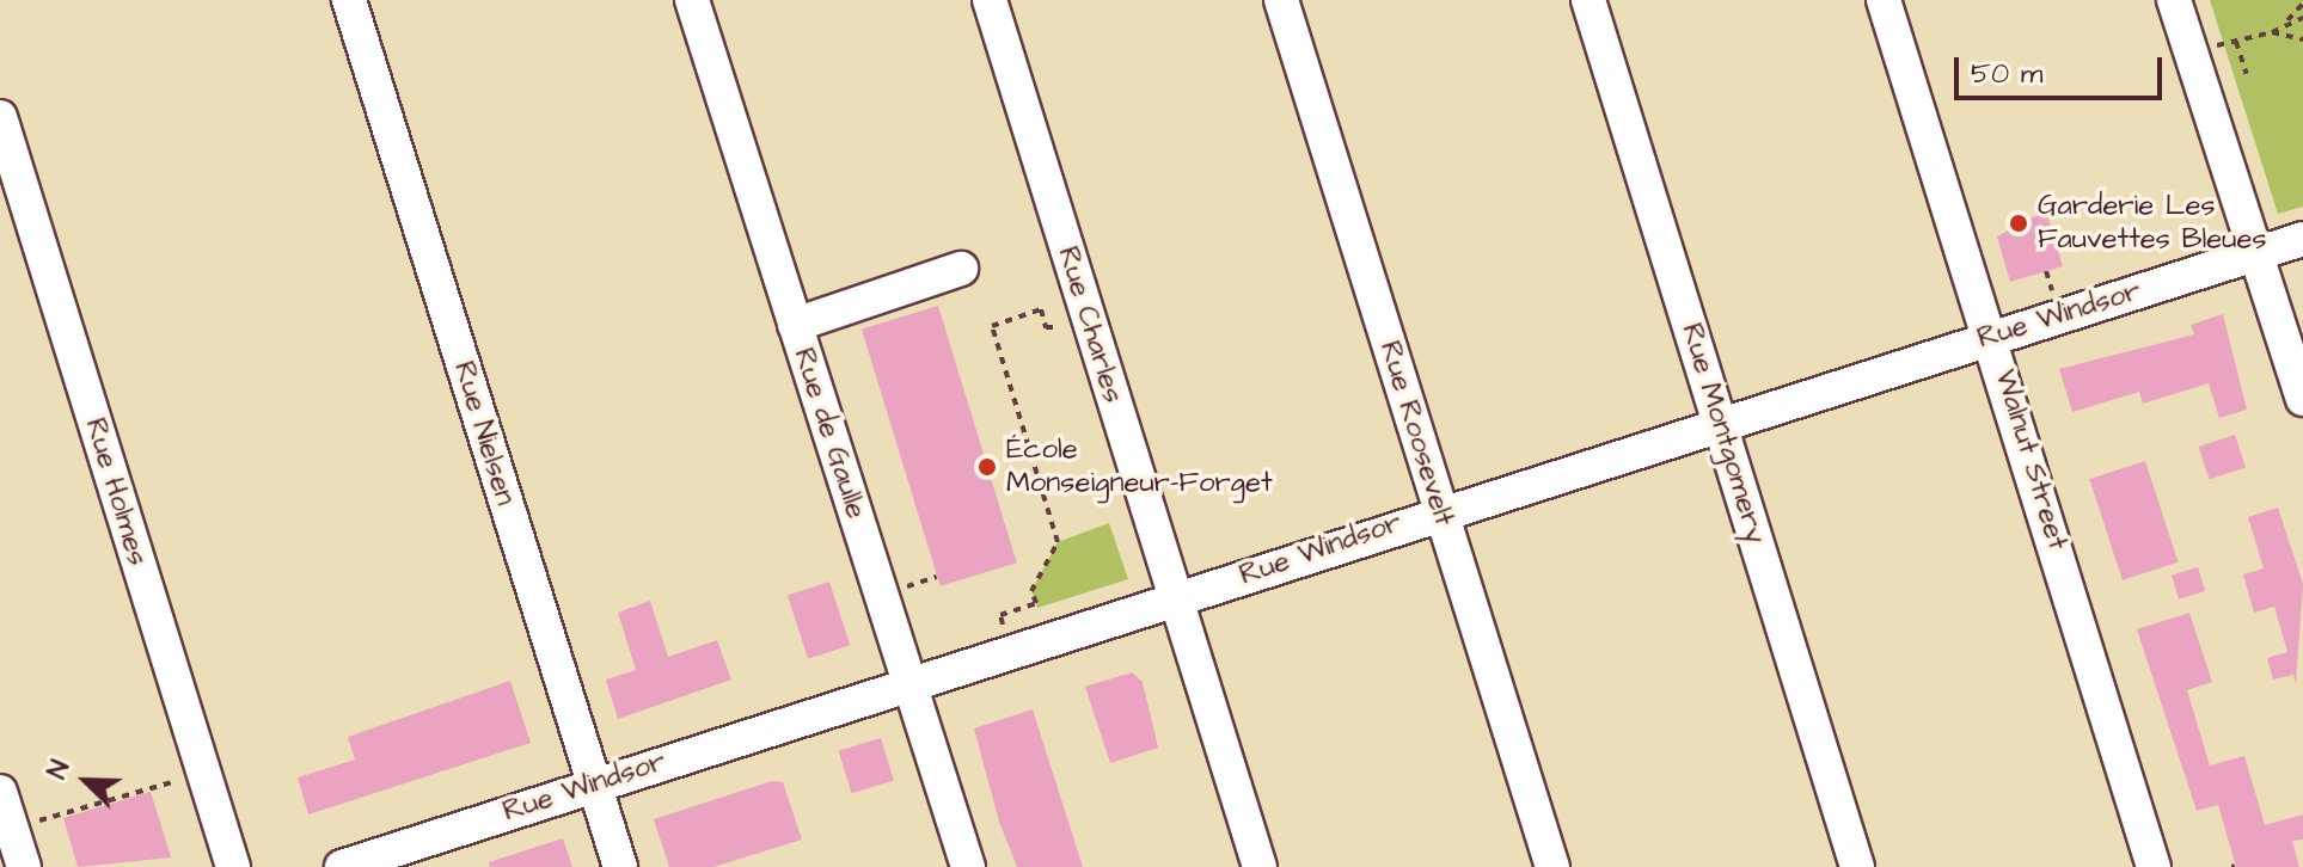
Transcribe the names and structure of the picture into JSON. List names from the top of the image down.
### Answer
{
  "streets": {
    "street": [
      "Rue Windsor",
      "Rue Charles",
      "Rue Nielsen",
      "Rue de Gaulle",
      "Rue Roosevelt",
      "Rue Montgomery",
      "Walnut Street",
      "Rue Holmes"
    ]
  },
  "crossings": [
    ["Rue Windsor", "Rue Charles"],
    ["Rue Windsor", "Rue Nielsen"],
    ["Rue Windsor", "Rue de Gaulle"],
    ["Rue Windsor", "Rue Roosevelt"],
    ["Rue Windsor", "Rue Montgomery"],
    ["Rue Windsor", "Walnut Street"]
  ],
  "places": ["Garderie Les Fauvettes Bleues", "École Monseigneur-Forget"],
  "scale_bar": "50 m",
  "north": "top left"
}
